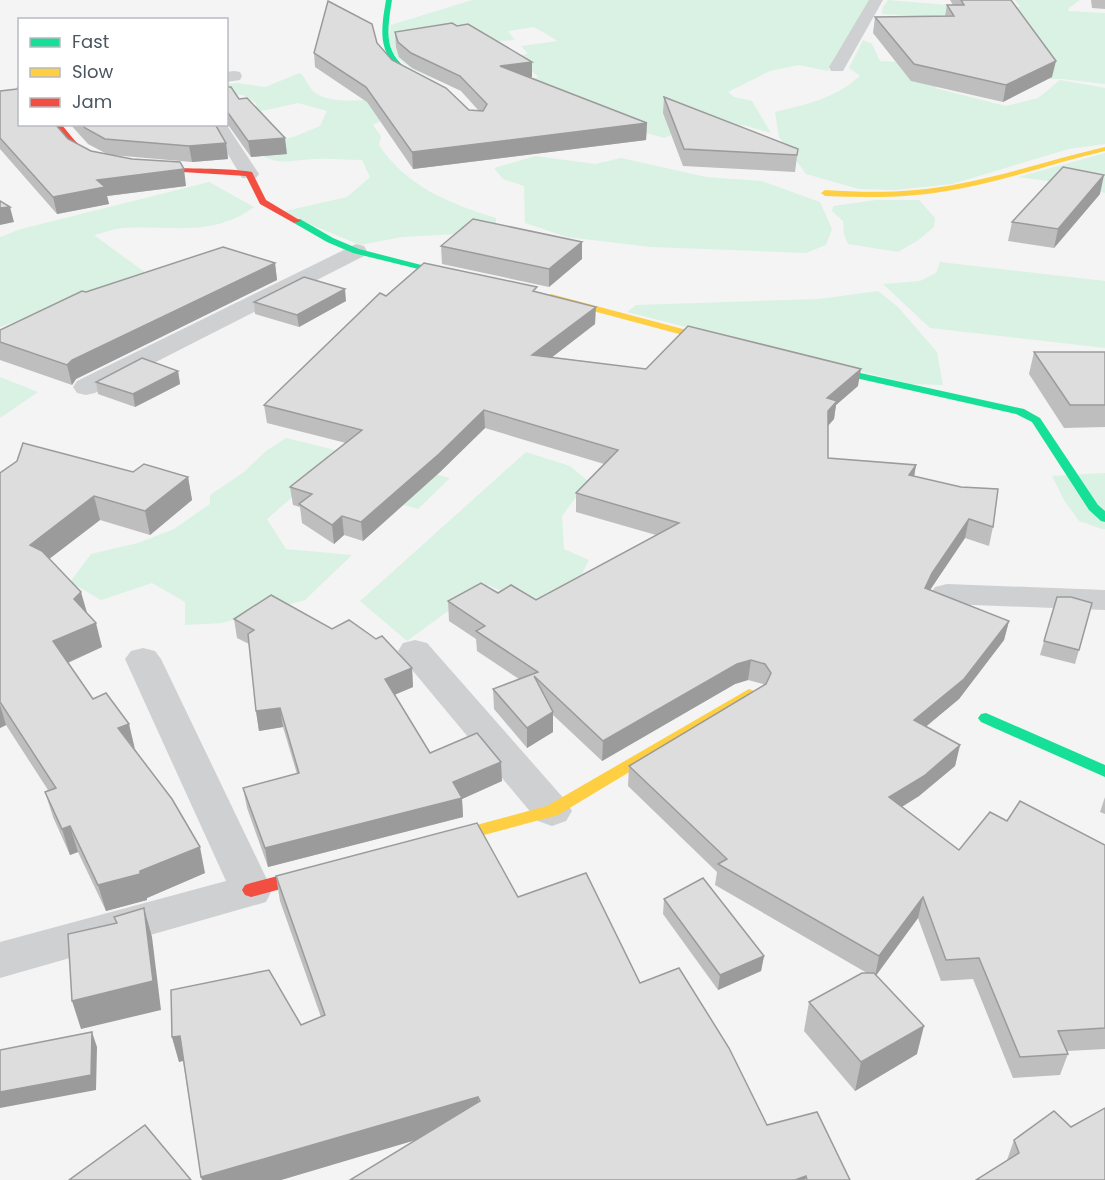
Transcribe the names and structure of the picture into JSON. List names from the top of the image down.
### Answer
{
  "legend": ["Fast", "Slow", "Jam"]
}
